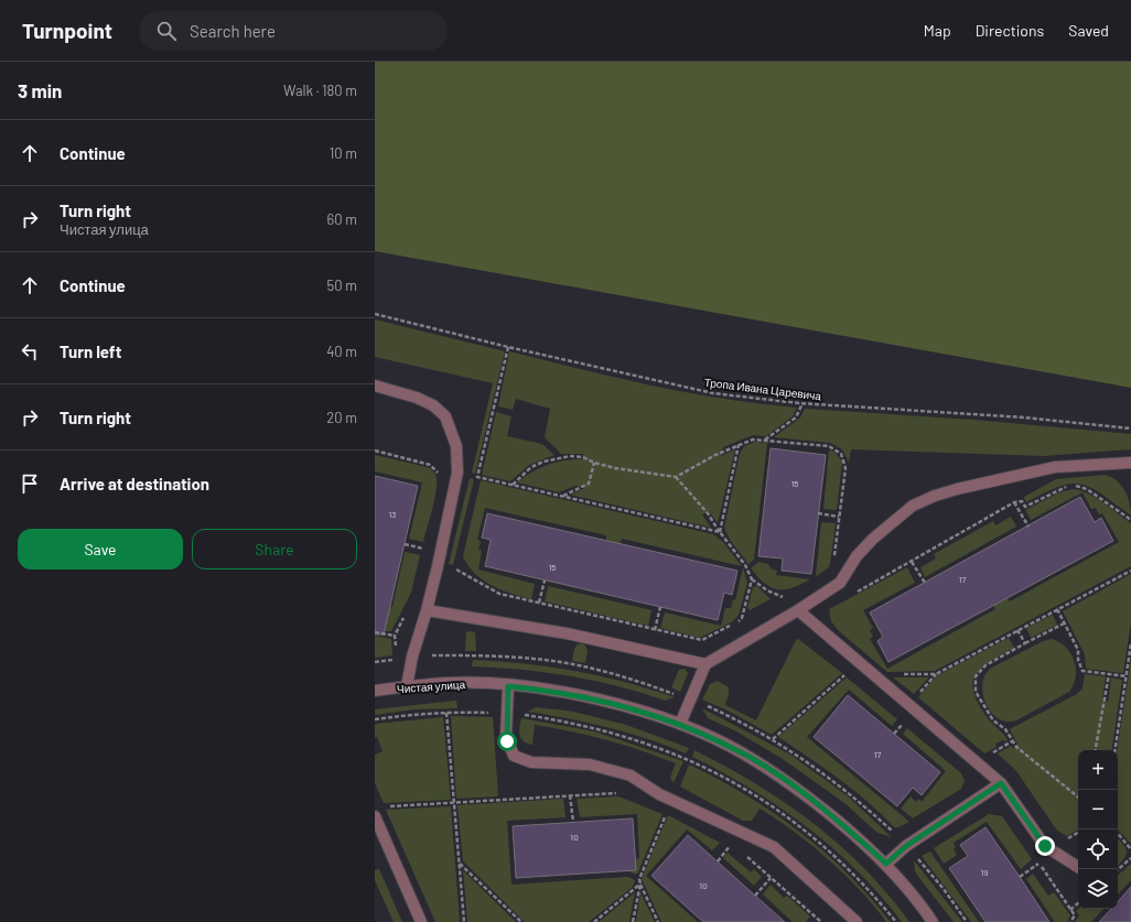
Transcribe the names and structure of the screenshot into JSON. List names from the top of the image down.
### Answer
{
  "streets": {
    "street": ["Чистая улица"],
    "path": ["Тропа Ивана Царевича"]
  },
  "house_numbers": [
    "15",
    "13",
    "15",
    "17",
    "17",
    "10",
    "19",
    "10"
  ],
  "page": {
    "header": "Turnpoint",
    "search": "Search here",
    "nav": ["Map", "Directions", "Saved"],
    "heading": ["3 min", "Walk · 180 m"],
    "list": [
      ["Continue", "10 m"],
      ["Turn right", "Чистая улица", "60 m"],
      ["Continue", "50 m"],
      ["Turn left", "40 m"],
      ["Turn right", "20 m"],
      "Arrive at destination"
    ],
    "buttons": ["Save", "Share"],
    "map_buttons": ["+", "−"]
  }
}
